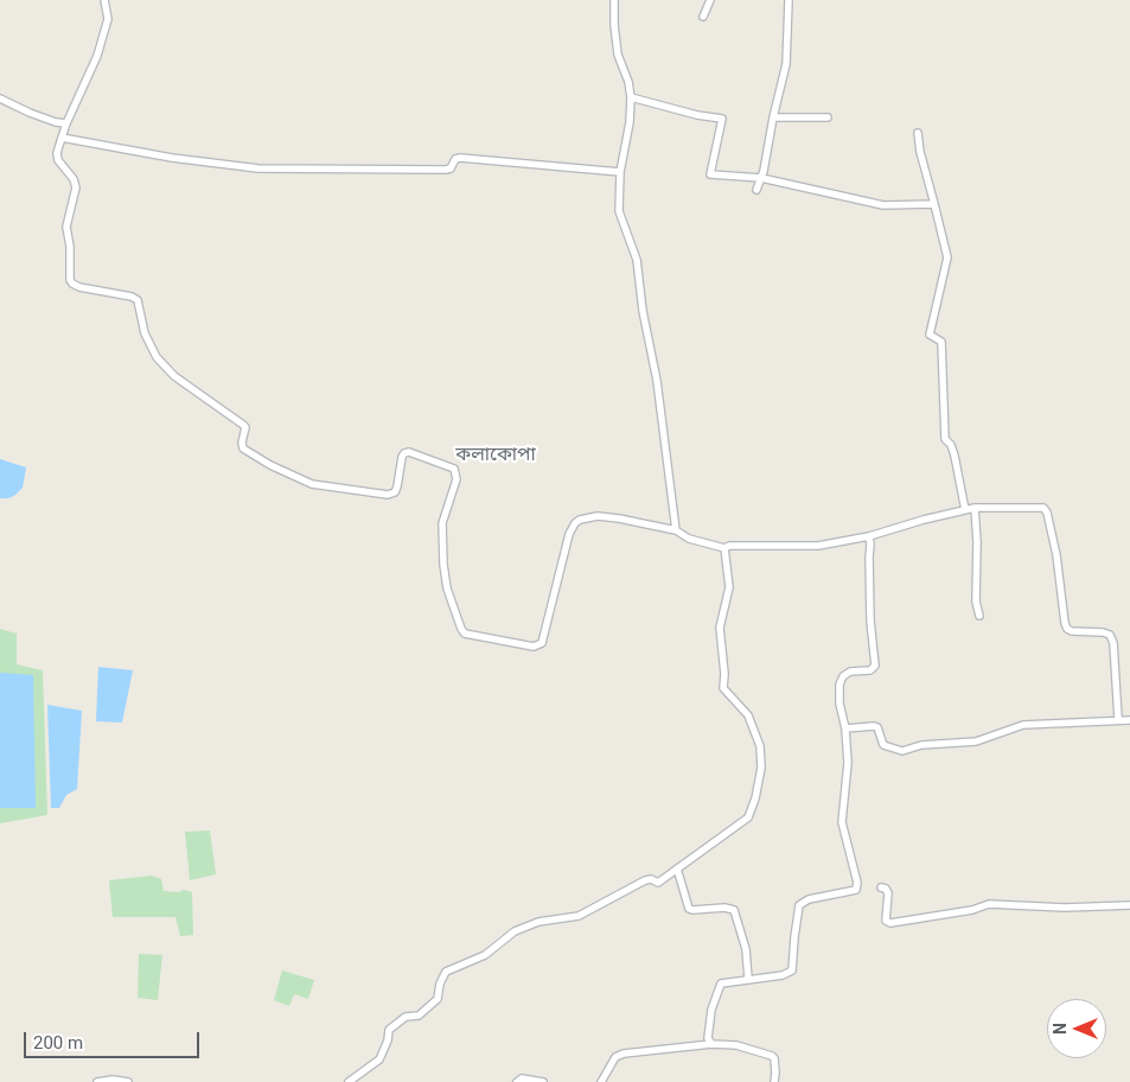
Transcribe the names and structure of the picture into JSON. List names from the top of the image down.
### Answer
{
  "districts": ["কলাকোপা"],
  "scale_bar": "200 m",
  "north": "left"
}
